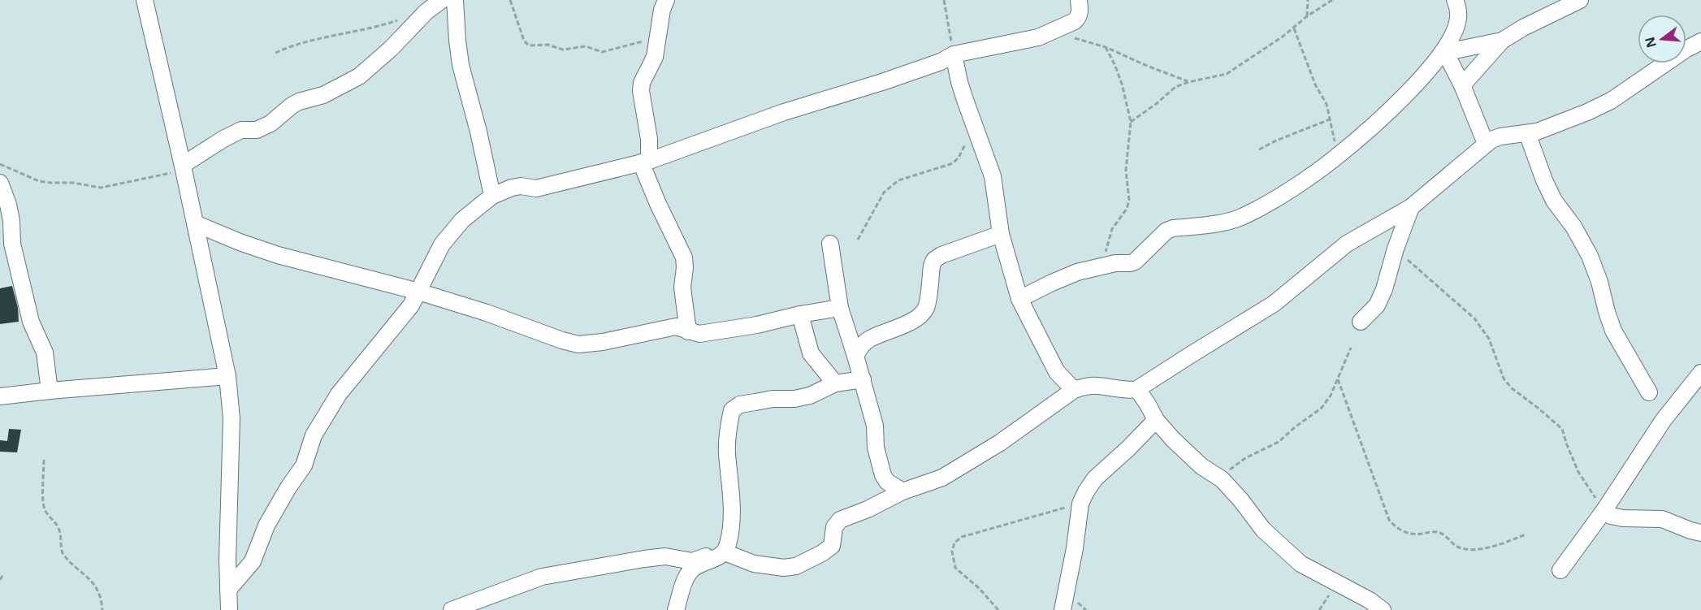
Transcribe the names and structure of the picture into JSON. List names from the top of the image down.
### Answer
{
  "north": "left"
}
